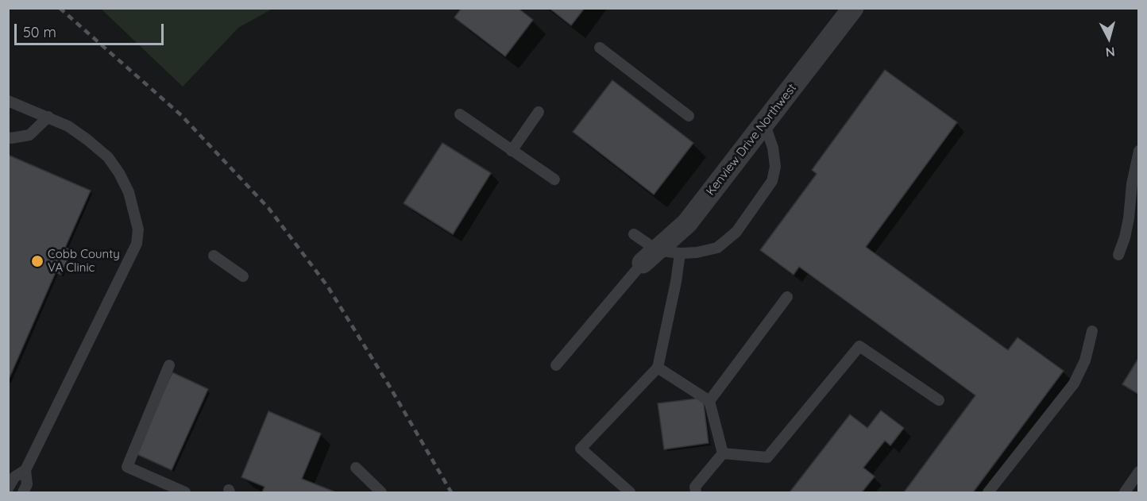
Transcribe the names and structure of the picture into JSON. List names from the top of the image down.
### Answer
{
  "streets": {
    "street": ["Kenview Drive Northwest"]
  },
  "places": ["Cobb County VA Clinic"],
  "scale_bar": "50 m",
  "north": "bottom"
}
